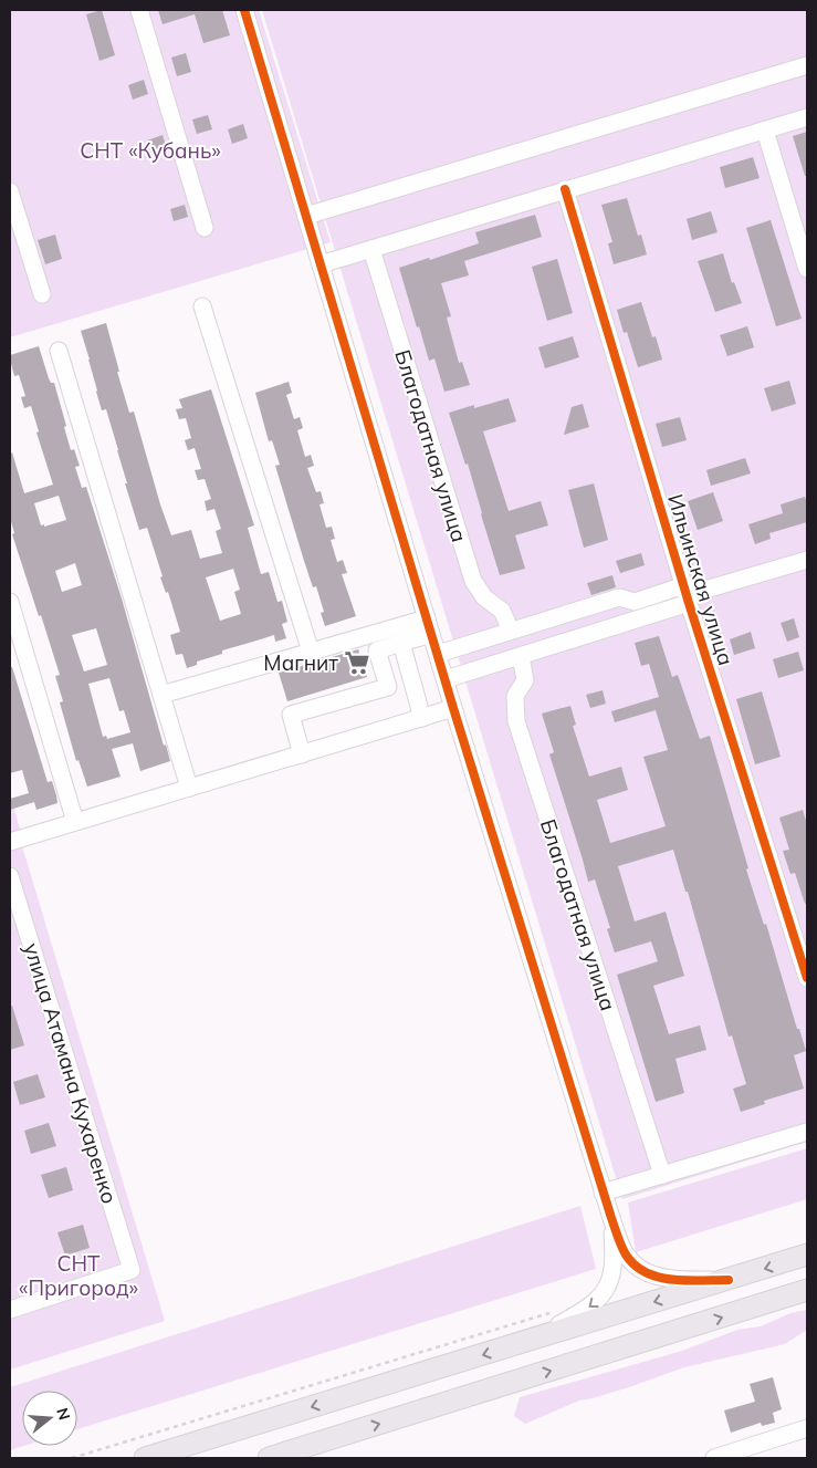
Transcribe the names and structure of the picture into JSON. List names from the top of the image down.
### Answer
{
  "streets": {
    "street": ["Благодатная улица", "Ильинская улица", "улица Атамана Кухаренко"]
  },
  "parks": ["СНТ «Кубань»", "СНТ «Пригород»"],
  "places": {
    "supermarket": ["Магнит"]
  },
  "north": "right"
}
